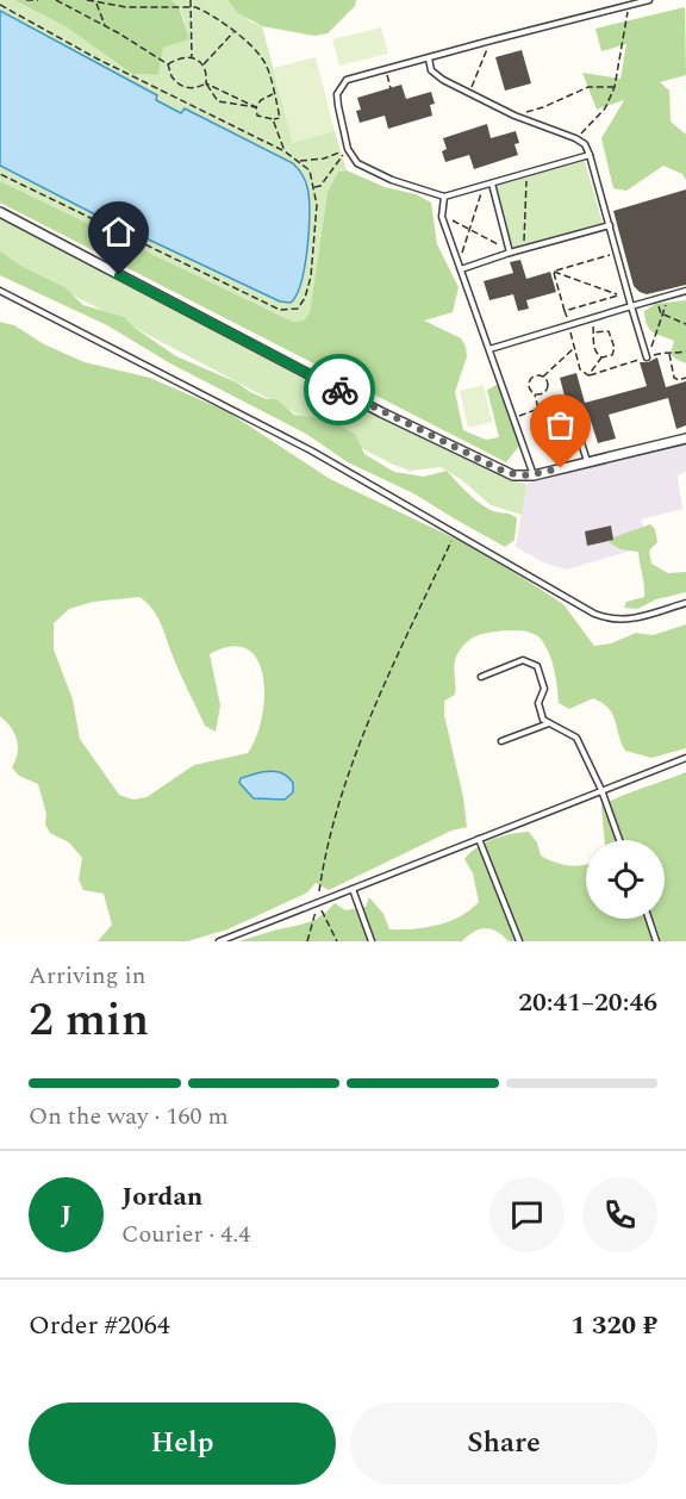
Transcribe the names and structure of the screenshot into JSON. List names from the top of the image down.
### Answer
{
  "page": {
    "heading": ["2 min", "Arriving in", "20:41–20:46"],
    "panel": [
      "Jordan",
      "Courier · 4.4",
      "Order #2064",
      "1 320 ₽"
    ],
    "bar": "On the way · 160 m",
    "round": "J",
    "buttons": ["Help", "Share"]
  }
}
